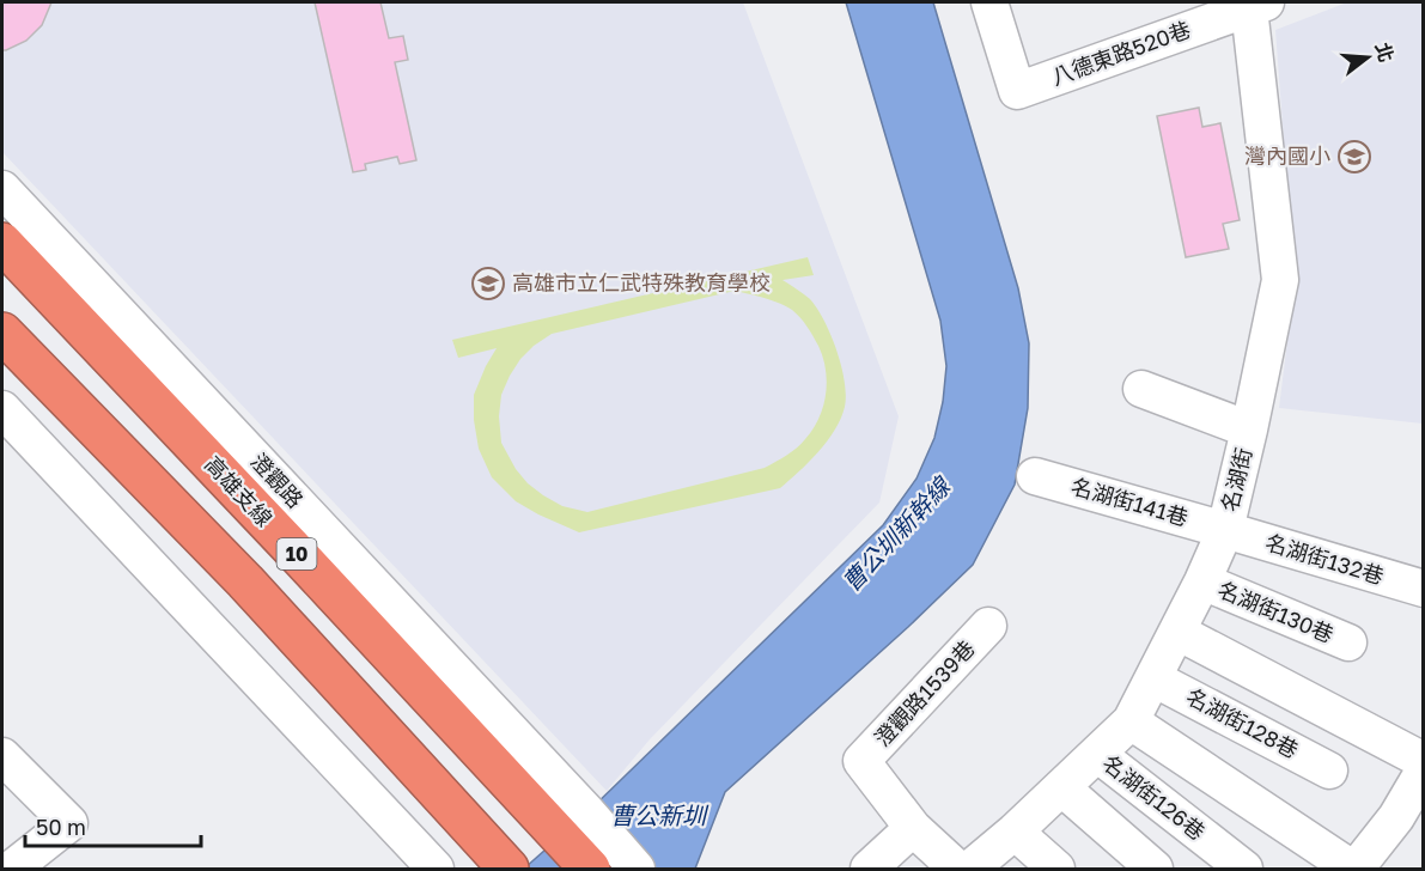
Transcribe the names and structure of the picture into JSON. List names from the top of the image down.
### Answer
{
  "streets": {
    "highway": ["高雄支線", "10"],
    "street": [
      "八德東路520巷",
      "名湖街",
      "澄觀路",
      "名湖街141巷",
      "名湖街132巷",
      "名湖街130巷",
      "澄觀路1539巷",
      "名湖街128巷",
      "名湖街126巷"
    ]
  },
  "crossings": [
    ["八德東路520巷", "名湖街"],
    ["名湖街", "名湖街141巷"],
    ["名湖街", "名湖街132巷"],
    ["名湖街", "名湖街130巷"],
    ["名湖街", "名湖街128巷"],
    ["名湖街", "名湖街126巷"],
    ["名湖街141巷", "名湖街132巷"]
  ],
  "water": ["曹公圳新幹線", "曹公新圳"],
  "places": {
    "school or university": ["灣內國小", "高雄市立仁武特殊教育學校"]
  },
  "scale_bar": "50 m",
  "north": "right"
}
